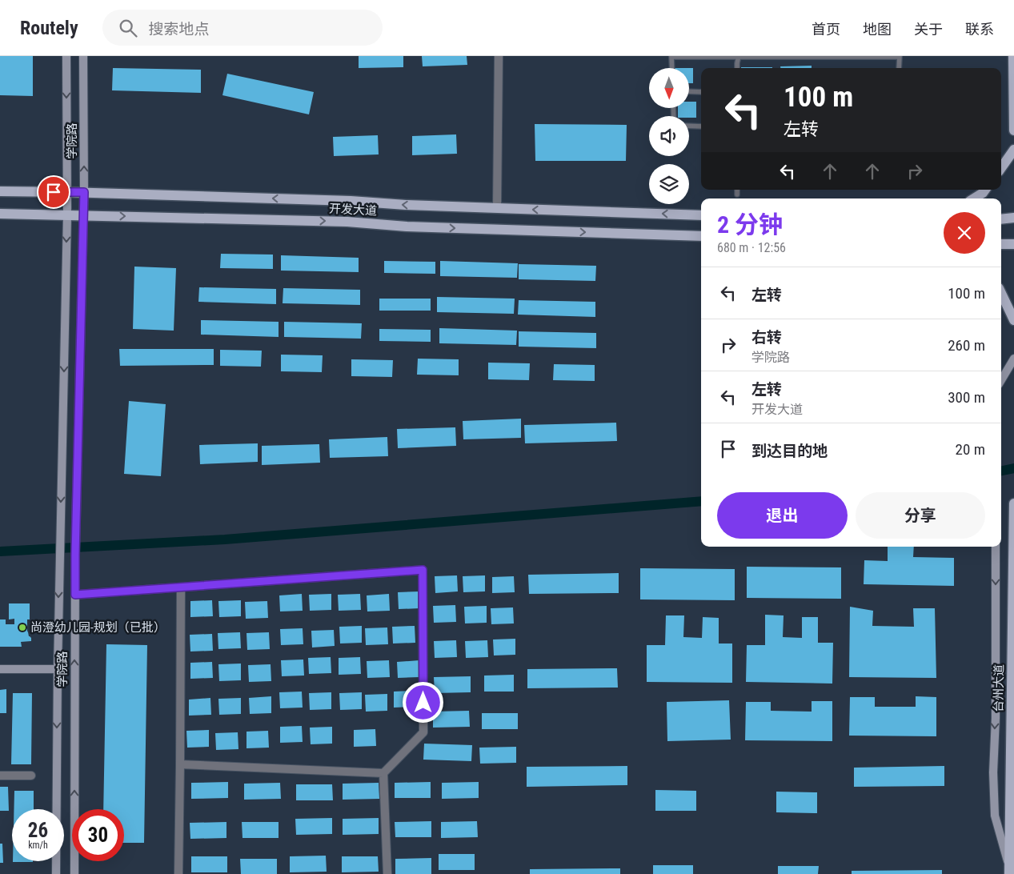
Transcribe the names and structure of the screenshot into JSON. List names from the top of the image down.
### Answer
{
  "streets": {
    "main road": ["学院路", "开发大道", "台州大道"]
  },
  "crossings": [
    ["学院路", "开发大道"]
  ],
  "places": ["尚澄幼儿园-规划（已批）"],
  "north": "bottom",
  "page": {
    "header": "Routely",
    "search": "搜索地点",
    "nav": [
      "首页",
      "地图",
      "关于",
      "联系"
    ],
    "turn": ["100 m", "左转"],
    "heading": ["2 分钟", "680 m · 12:56"],
    "list": [
      {
        "name": "左转",
        "value": "100 m"
      },
      {
        "name": "右转",
        "note": "学院路",
        "value": "260 m"
      },
      {
        "name": "左转",
        "note": "开发大道",
        "value": "300 m"
      },
      {
        "name": "到达目的地",
        "value": "20 m"
      }
    ],
    "buttons": ["退出", "分享"],
    "speed": "26 km/h",
    "limit": "30"
  }
}
